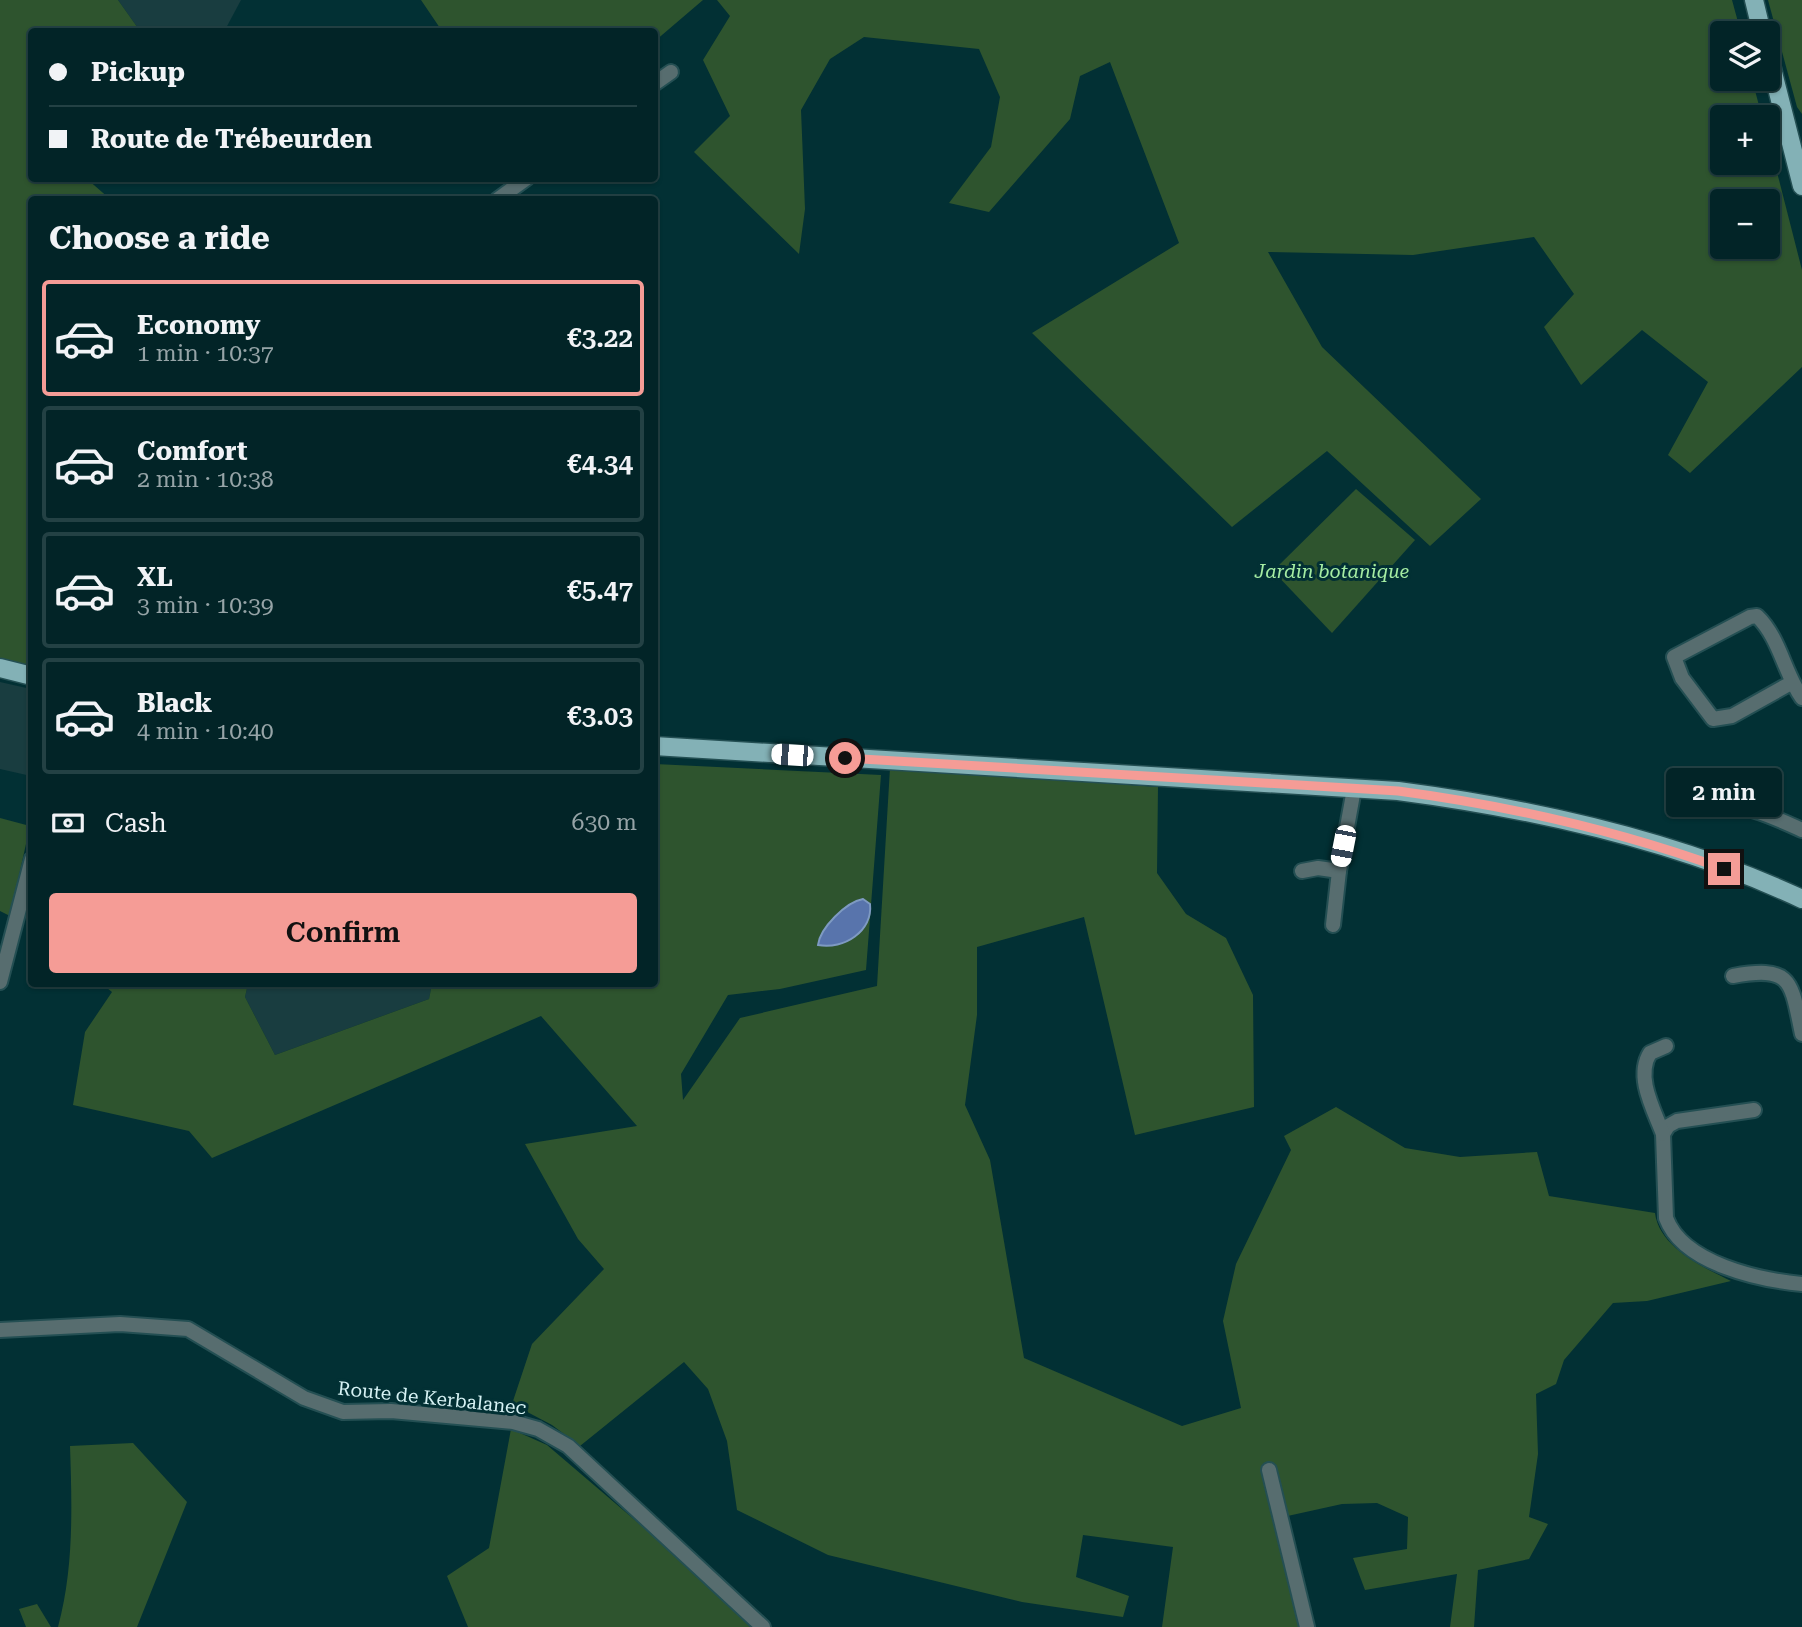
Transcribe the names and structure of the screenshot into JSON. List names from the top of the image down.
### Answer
{
  "streets": {
    "street": ["Route de Kerbalanec"]
  },
  "parks": ["Jardin botanique"],
  "page": {
    "map_buttons": ["+", "−"],
    "banner": ["Pickup", "Route de Trébeurden"],
    "heading": "Choose a ride",
    "list": [
      {
        "name": "Economy",
        "note": "1 min · 10:37",
        "value": "€3.22"
      },
      {
        "name": "Comfort",
        "note": "2 min · 10:38",
        "value": "€4.34"
      },
      {
        "name": "XL",
        "note": "3 min · 10:39",
        "value": "€5.47"
      },
      {
        "name": "Black",
        "note": "4 min · 10:40",
        "value": "€3.03"
      }
    ],
    "bubble": "2 min",
    "pay": ["Cash", "630 m"],
    "buttons": "Confirm"
  }
}
